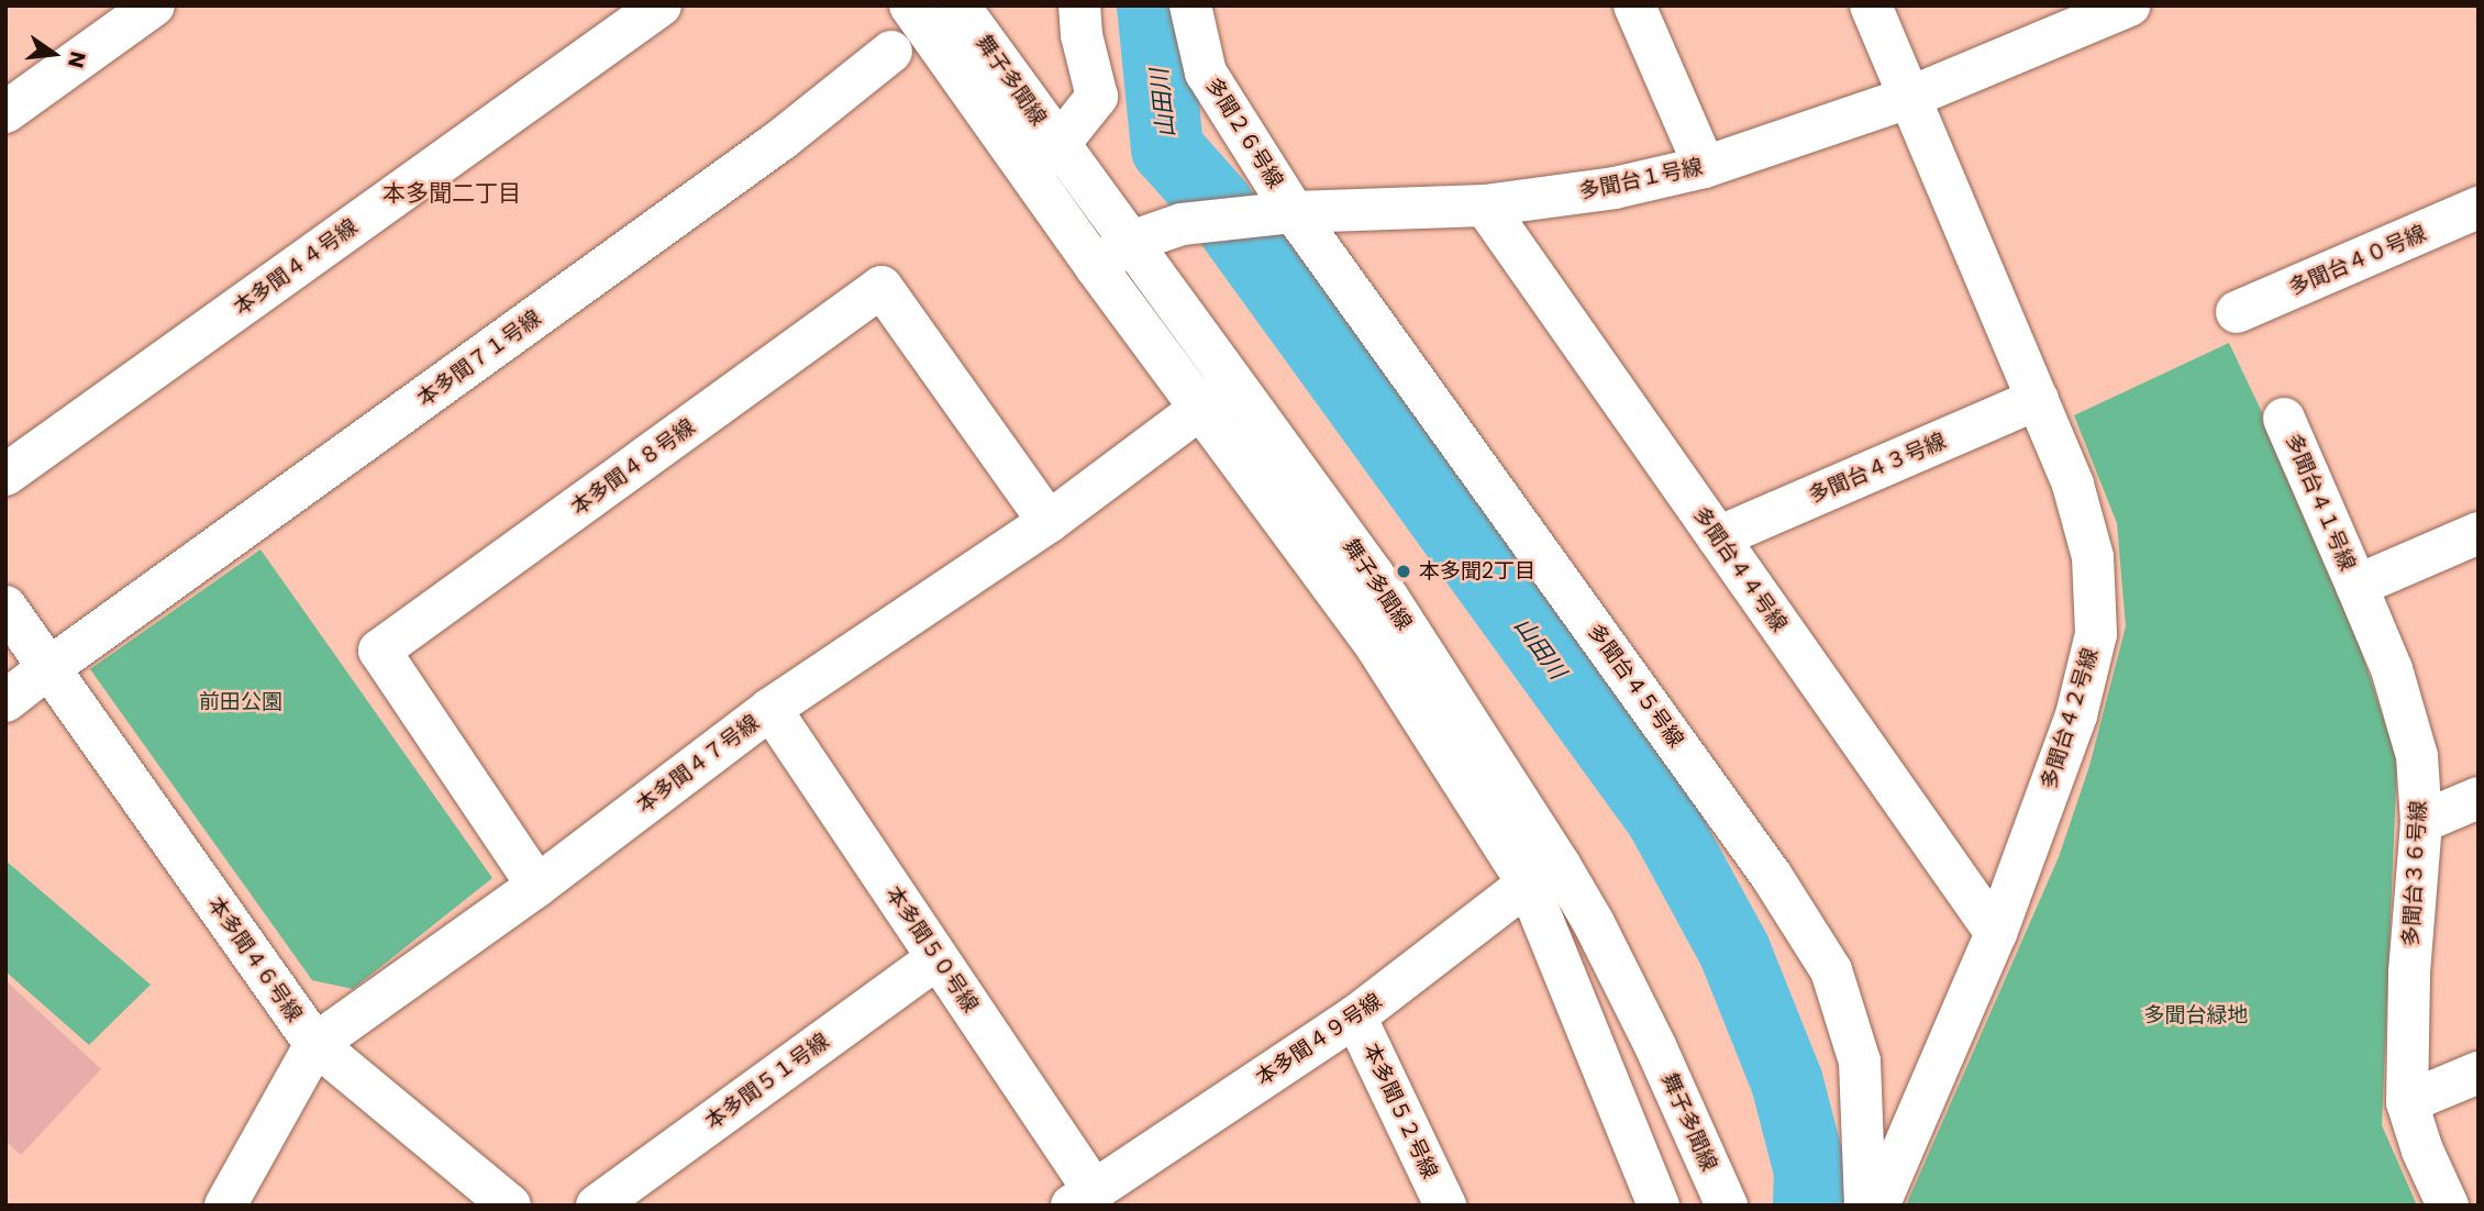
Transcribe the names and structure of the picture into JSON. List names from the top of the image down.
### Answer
{
  "streets": {
    "street": [
      "舞子多聞線",
      "多聞２６号線",
      "多聞台１号線",
      "多聞台４０号線",
      "本多聞４４号線",
      "本多聞７１号線",
      "本多聞４８号線",
      "多聞台４３号線",
      "多聞台４１号線",
      "多聞台４４号線",
      "多聞台４５号線",
      "多聞台４２号線",
      "本多聞４７号線",
      "多聞台３６号線",
      "本多聞５０号線",
      "本多聞４６号線",
      "本多聞４９号線",
      "本多聞５１号線",
      "本多聞５２号線"
    ]
  },
  "crossings": [
    ["舞子多聞線", "多聞台１号線"],
    ["舞子多聞線", "本多聞４７号線"],
    ["舞子多聞線", "本多聞４９号線"],
    ["多聞２６号線", "多聞台１号線"],
    ["多聞２６号線", "多聞台４５号線"],
    ["多聞台１号線", "多聞台４４号線"],
    ["多聞台１号線", "多聞台４５号線"],
    ["多聞台１号線", "多聞台４２号線"],
    ["本多聞７１号線", "本多聞４６号線"],
    ["本多聞４８号線", "本多聞４７号線"],
    ["多聞台４３号線", "多聞台４４号線"],
    ["多聞台４３号線", "多聞台４２号線"],
    ["多聞台４１号線", "多聞台３６号線"],
    ["多聞台４４号線", "多聞台４２号線"],
    ["本多聞４７号線", "本多聞５０号線"],
    ["本多聞４７号線", "本多聞４６号線"],
    ["本多聞５０号線", "本多聞４９号線"],
    ["本多聞５０号線", "本多聞５１号線"],
    ["本多聞４９号線", "本多聞５２号線"]
  ],
  "districts": ["本多聞二丁目"],
  "water": ["山田川"],
  "parks": ["前田公園", "多聞台緑地"],
  "places": ["本多聞2丁目"],
  "north": "right"
}
